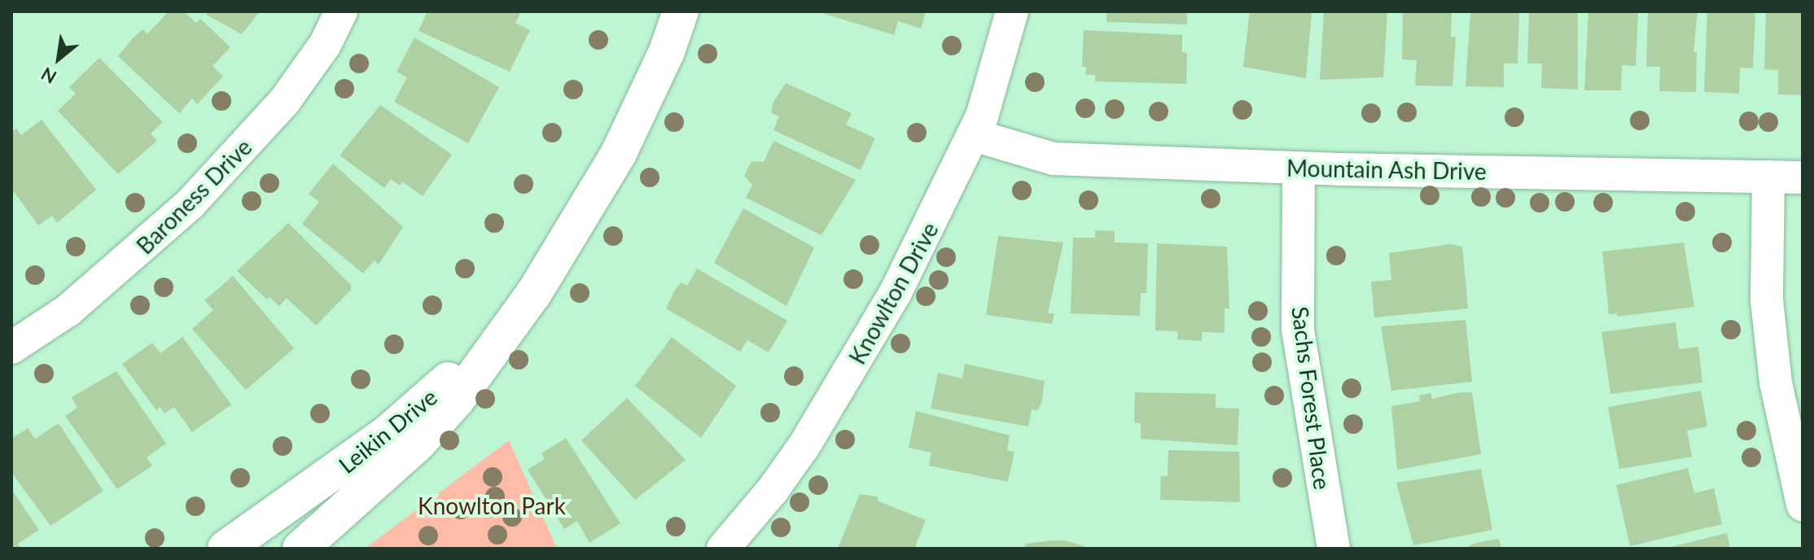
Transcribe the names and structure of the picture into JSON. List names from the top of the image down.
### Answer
{
  "streets": {
    "street": [
      "Mountain Ash Drive",
      "Baroness Drive",
      "Knowlton Drive",
      "Sachs Forest Place",
      "Leikin Drive"
    ]
  },
  "crossings": [
    ["Mountain Ash Drive", "Knowlton Drive"],
    ["Mountain Ash Drive", "Sachs Forest Place"]
  ],
  "parks": ["Knowlton Park"],
  "north": "bottom left"
}
